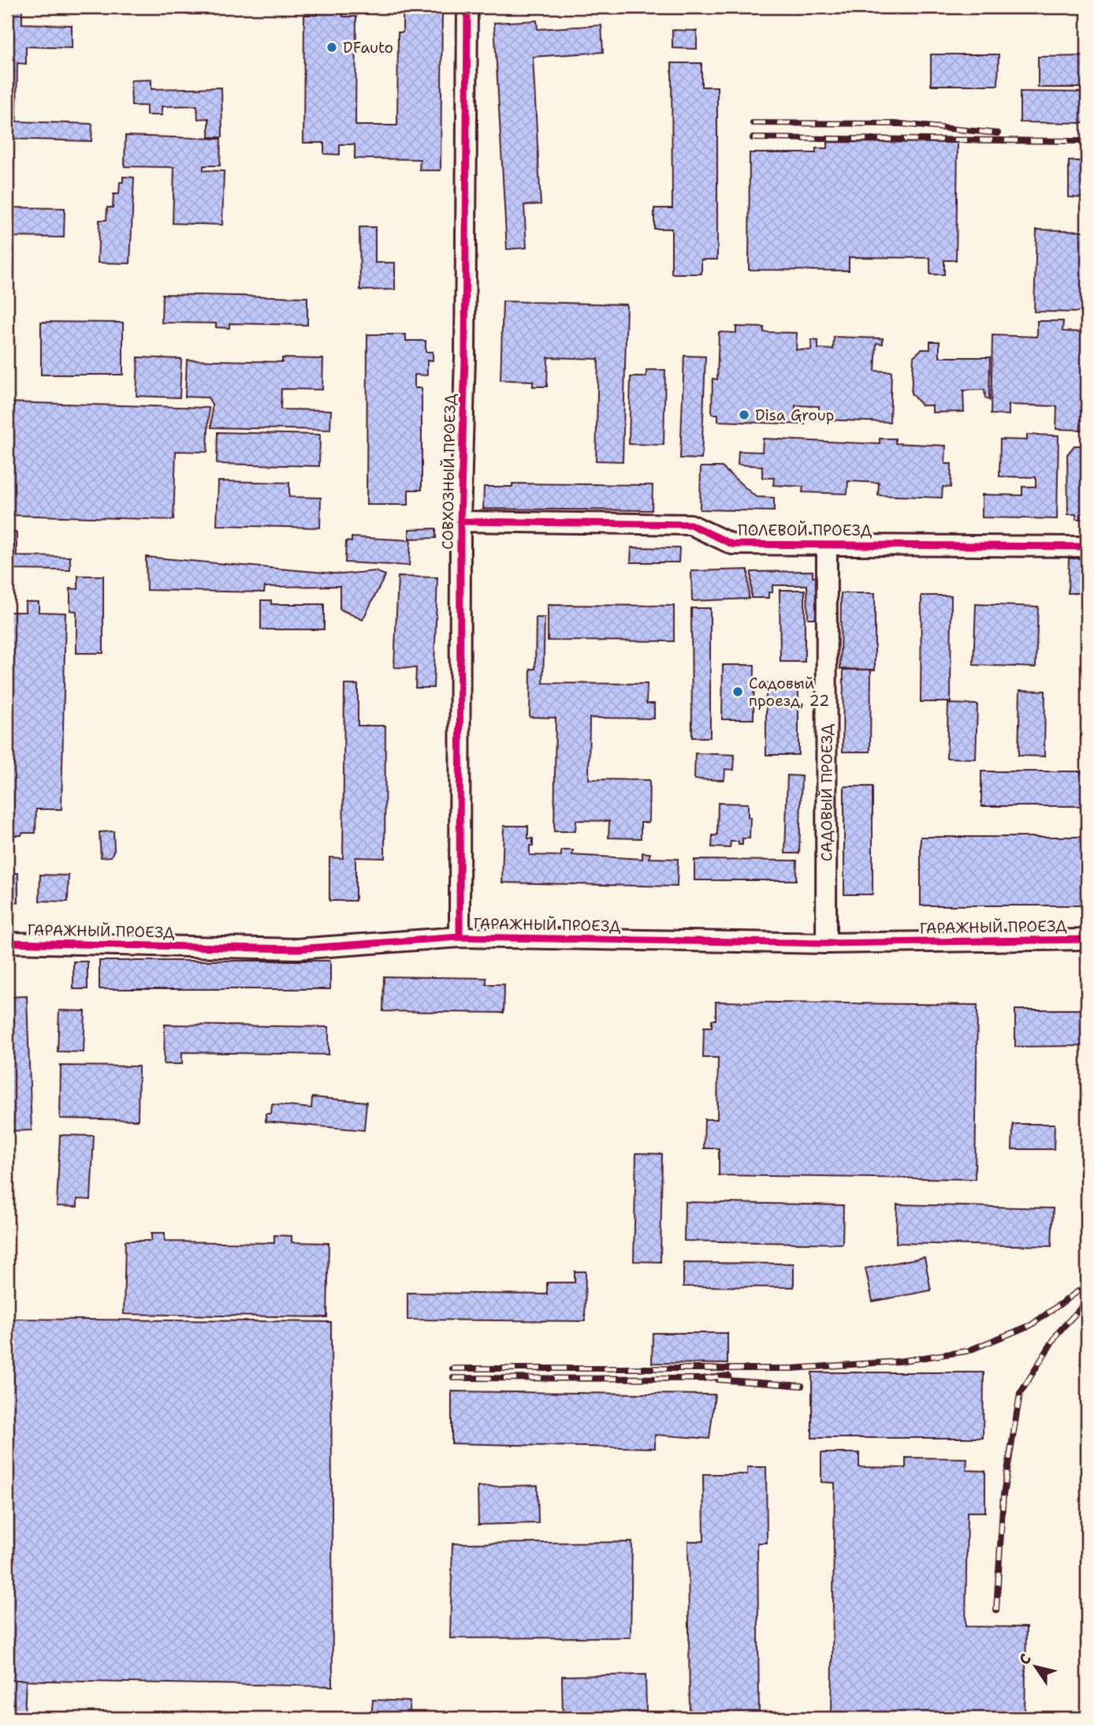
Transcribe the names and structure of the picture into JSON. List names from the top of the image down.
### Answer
{
  "streets": {
    "street": [
      "СОВХОЗНЫЙ ПРОЕЗД",
      "ПОЛЕВОЙ ПРОЕЗД",
      "САДОВЫЙ ПРОЕЗД",
      "ГАРАЖНЫЙ ПРОЕЗД"
    ]
  },
  "crossings": [
    ["СОВХОЗНЫЙ ПРОЕЗД", "ПОЛЕВОЙ ПРОЕЗД"],
    ["СОВХОЗНЫЙ ПРОЕЗД", "ГАРАЖНЫЙ ПРОЕЗД"],
    ["ПОЛЕВОЙ ПРОЕЗД", "САДОВЫЙ ПРОЕЗД"],
    ["САДОВЫЙ ПРОЕЗД", "ГАРАЖНЫЙ ПРОЕЗД"]
  ],
  "places": ["DFauto", "Disa Group", "Садовый проезд, 22"],
  "north": "top left"
}
